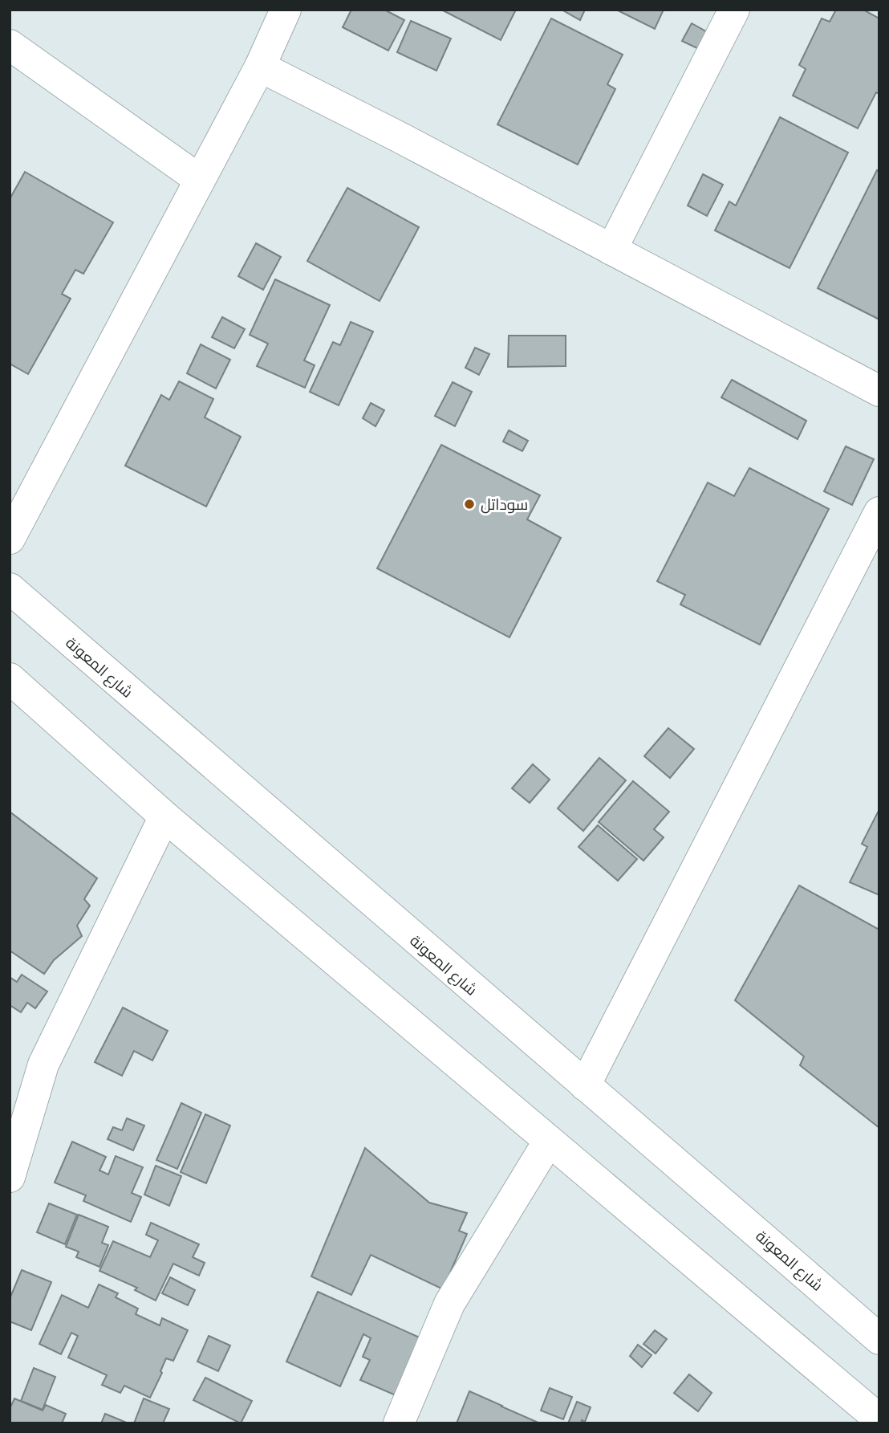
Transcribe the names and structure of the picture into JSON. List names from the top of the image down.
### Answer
{
  "streets": {
    "main road": ["شارع المعونة"]
  },
  "places": ["سوداتل"]
}
